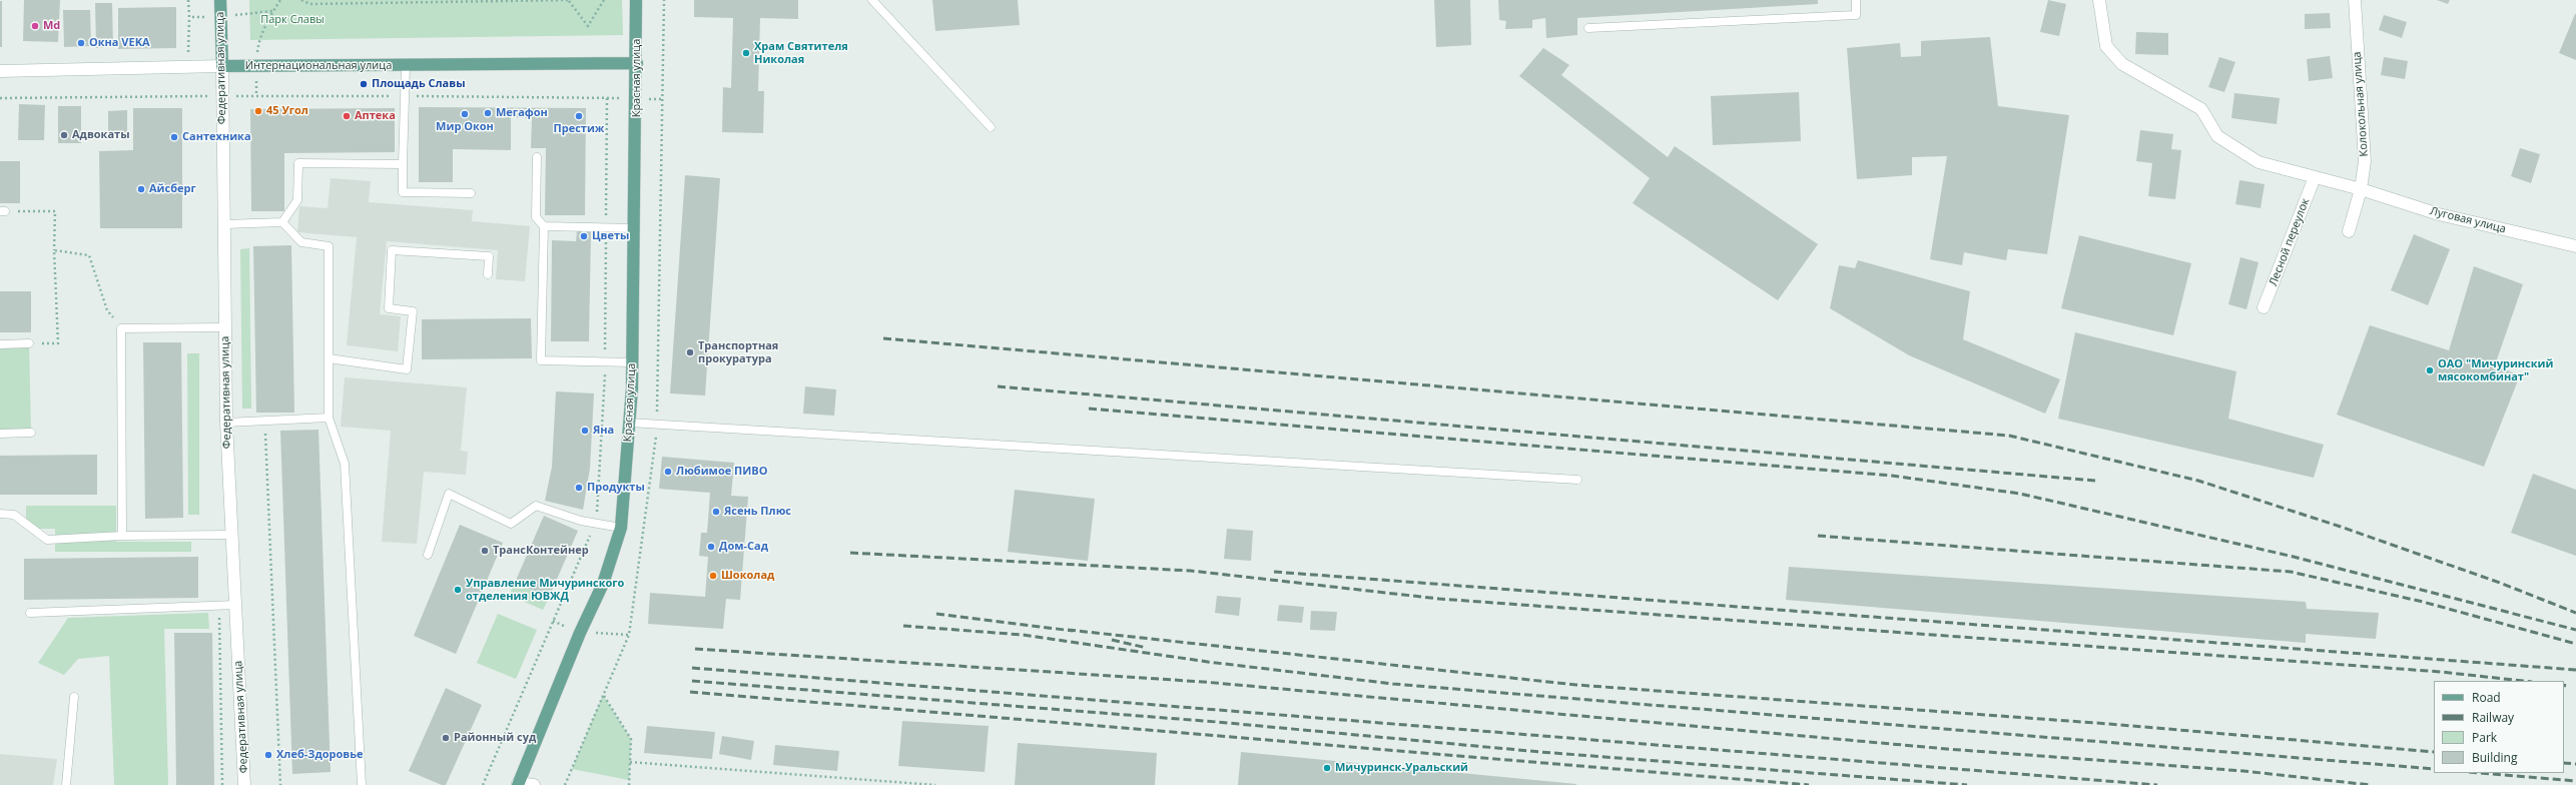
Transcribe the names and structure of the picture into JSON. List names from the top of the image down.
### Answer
{
  "streets": {
    "main road": ["Интернациональная улица", "Федеративная улица", "Красная улица"],
    "street": ["Колокольная улица", "Луговая улица", "Лесной переулок"]
  },
  "crossings": [
    ["Интернациональная улица", "Федеративная улица"],
    ["Интернациональная улица", "Красная улица"],
    ["Колокольная улица", "Луговая улица"]
  ],
  "parks": ["Парк Славы"],
  "places": [
    "Md",
    "Окна VEKA",
    "Храм Святителя Николая",
    "Площадь Славы",
    "45 Угол",
    "Мегафон",
    "Мир Окон",
    "Аптека",
    "Престиж",
    "Адвокаты",
    "Сантехника",
    "Айсберг",
    "Цветы",
    "Транспортная прокуратура",
    "ОАО \"Мичуринский мясокомбинат\"",
    "Яна",
    "Любимое ПИВО",
    "Продукты",
    "Ясень Плюс",
    "Дом-Сад",
    "ТрансКонтейнер",
    "Шоколад",
    "Управление Мичуринского отделения ЮВЖД",
    "Районный суд",
    "Хлеб-Здоровье",
    "Мичуринск-Уральский"
  ],
  "legend": [
    "Road",
    "Railway",
    "Park",
    "Building"
  ]
}
